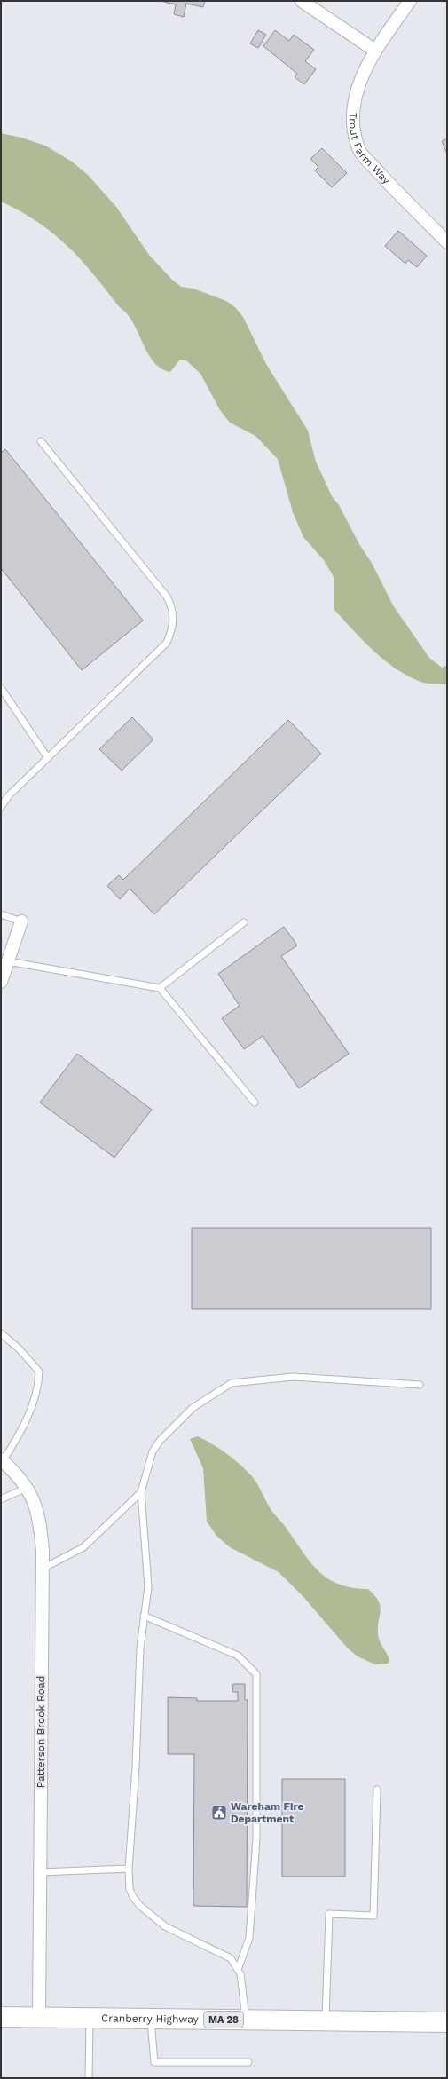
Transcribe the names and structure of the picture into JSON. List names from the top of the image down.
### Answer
{
  "streets": {
    "main road": ["Cranberry Highway", "MA 28"],
    "street": ["Trout Farm Way", "Patterson Brook Road"]
  },
  "crossings": [
    ["Patterson Brook Road", "Cranberry Highway"]
  ],
  "places": {
    "public building": ["Wareham Fire Department"]
  }
}
